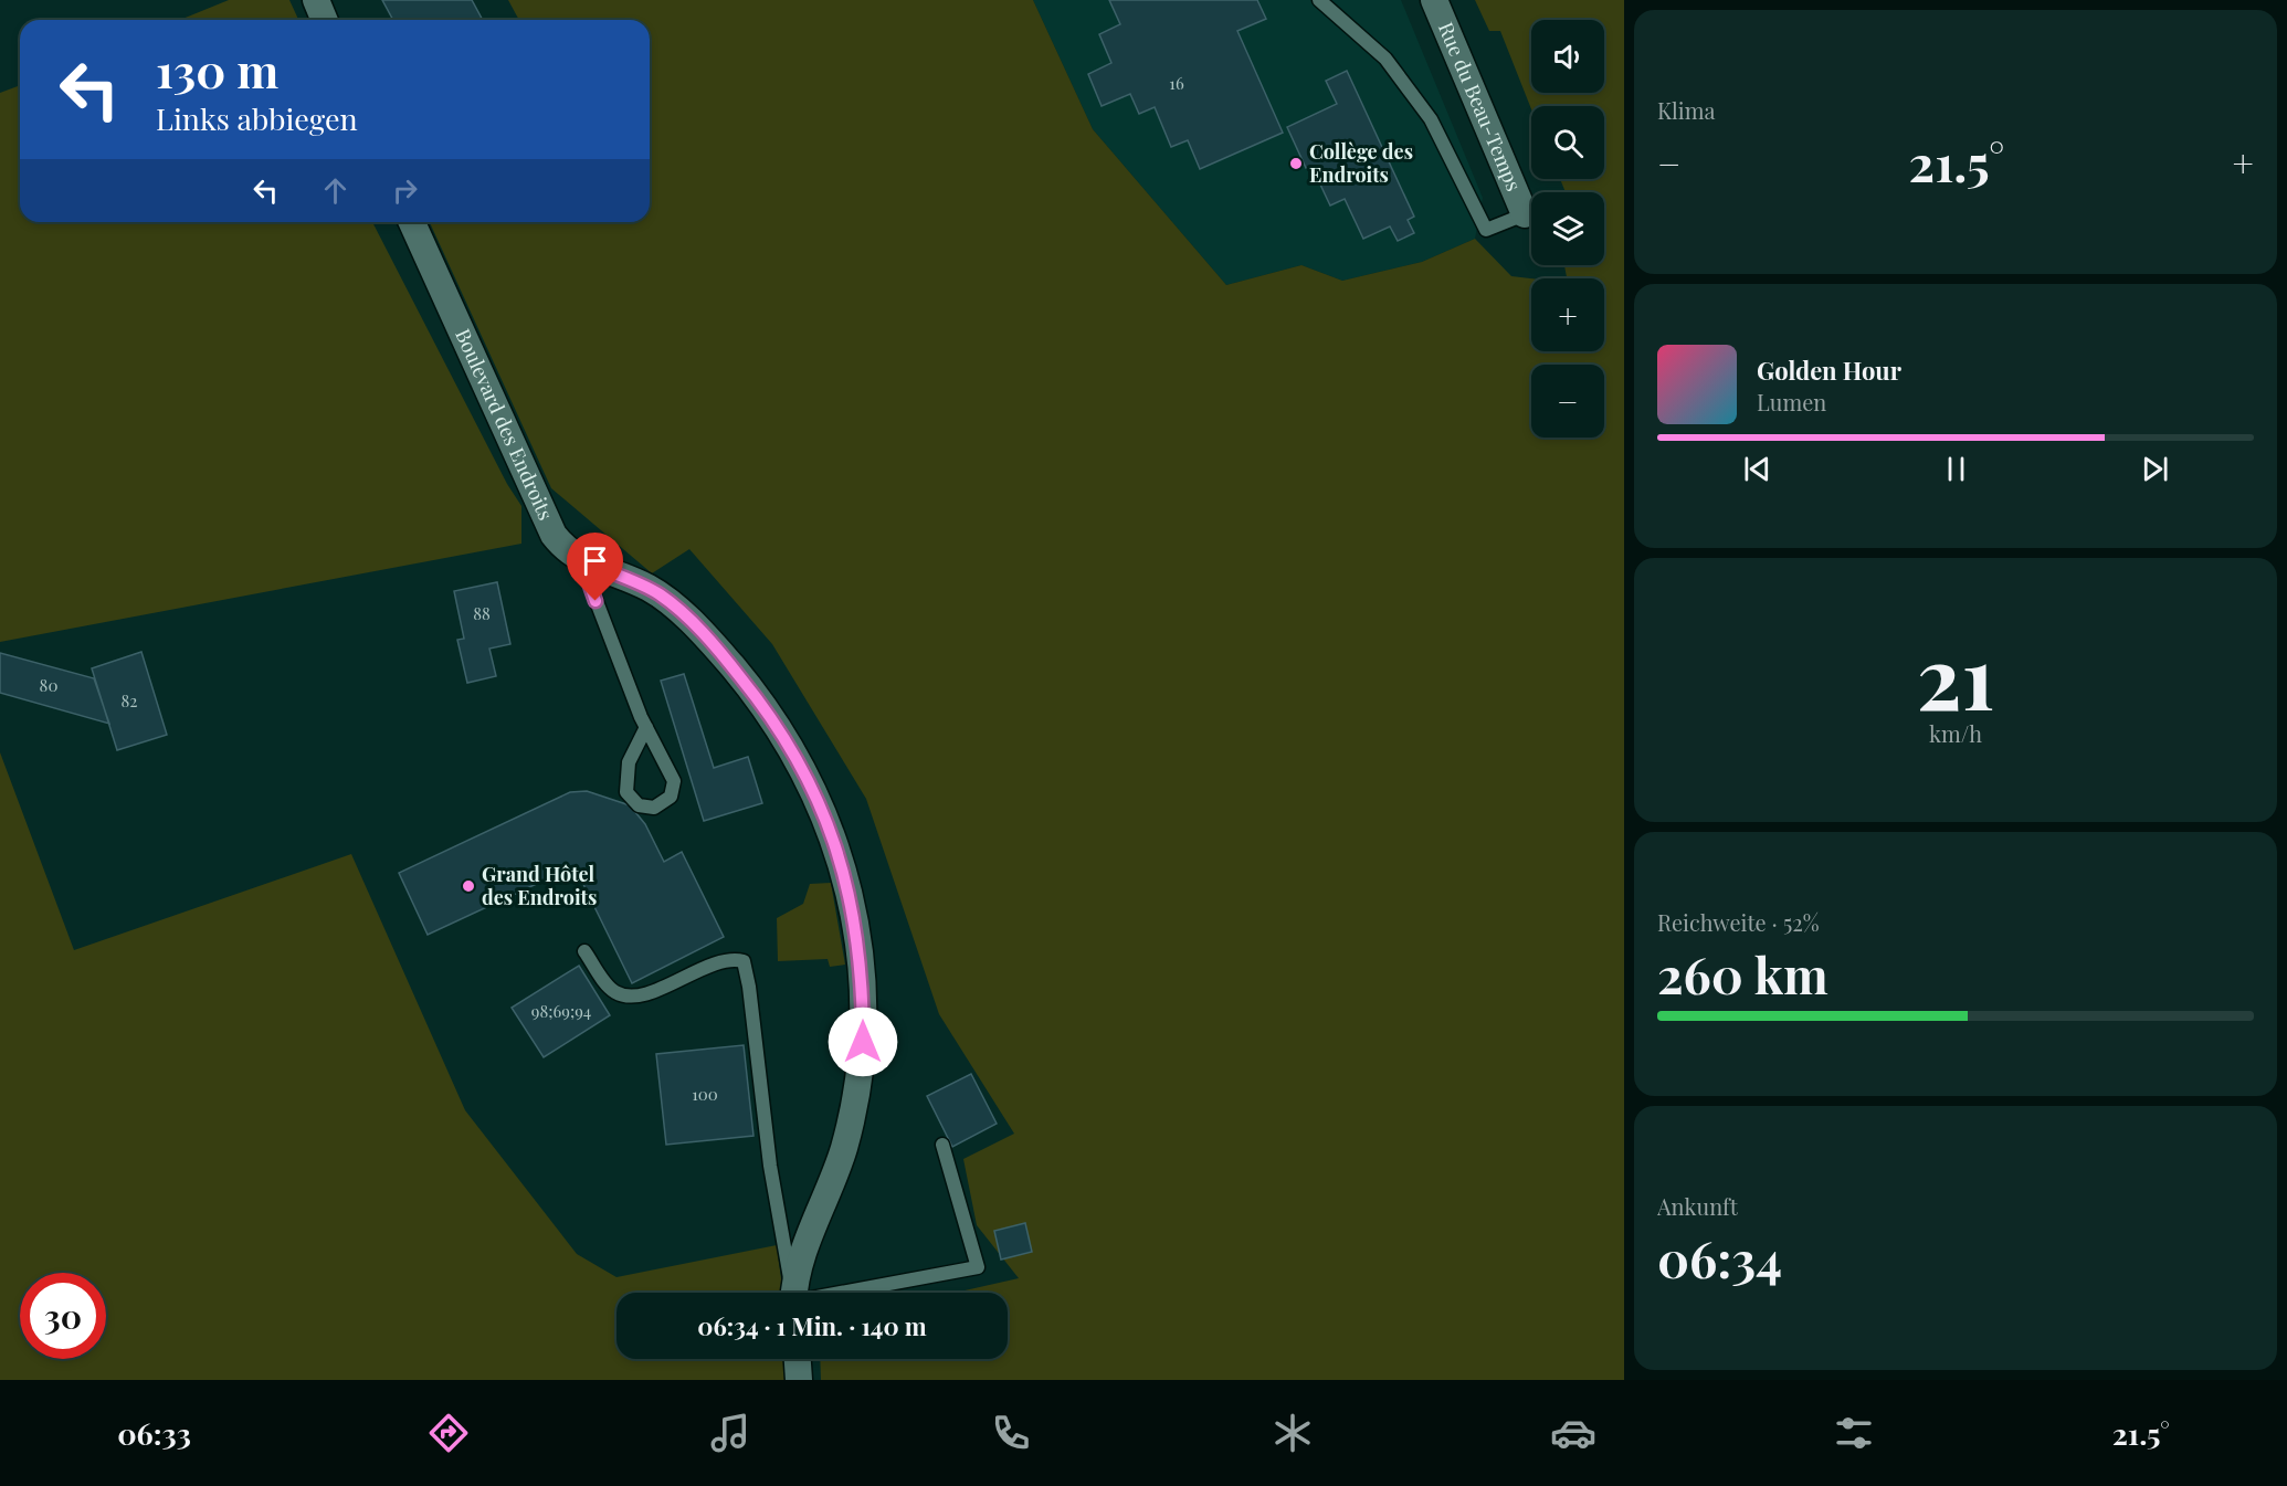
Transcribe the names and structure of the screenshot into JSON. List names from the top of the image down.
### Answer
{
  "streets": {
    "street": ["Rue du Beau-Temps", "Boulevard des Endroits"]
  },
  "places": ["Collège des Endroits", "Grand Hôtel des Endroits"],
  "house_numbers": [
    "16",
    "88",
    "80",
    "82",
    "98;69;94",
    "100"
  ],
  "page": {
    "tile": [
      "Klima",
      ["21", "km/h"],
      ["Reichweite · 52%", "260 km"],
      ["Ankunft", "06:34"]
    ],
    "map_buttons": ["+", "−"],
    "turn": ["130 m", "Links abbiegen"],
    "heat": ["−", "21.5°", "+"],
    "song": ["Golden Hour", "Lumen"],
    "limit": "30",
    "trip": "06:34 · 1 Min. · 140 m",
    "tabs": ["06:33", "21.5°"]
  }
}
